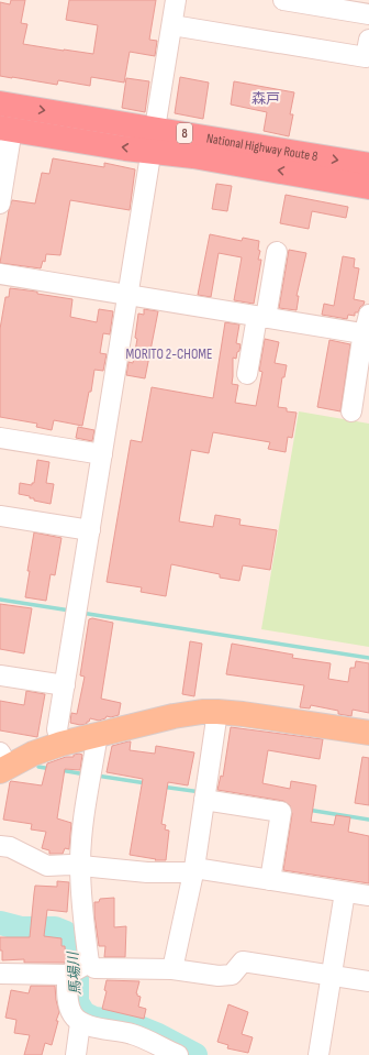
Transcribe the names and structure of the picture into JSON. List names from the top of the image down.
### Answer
{
  "streets": {
    "highway": ["8", "National Highway Route 8"]
  },
  "districts": ["森戸", "MORITO 2-CHOME"],
  "water": ["馬場川"]
}
